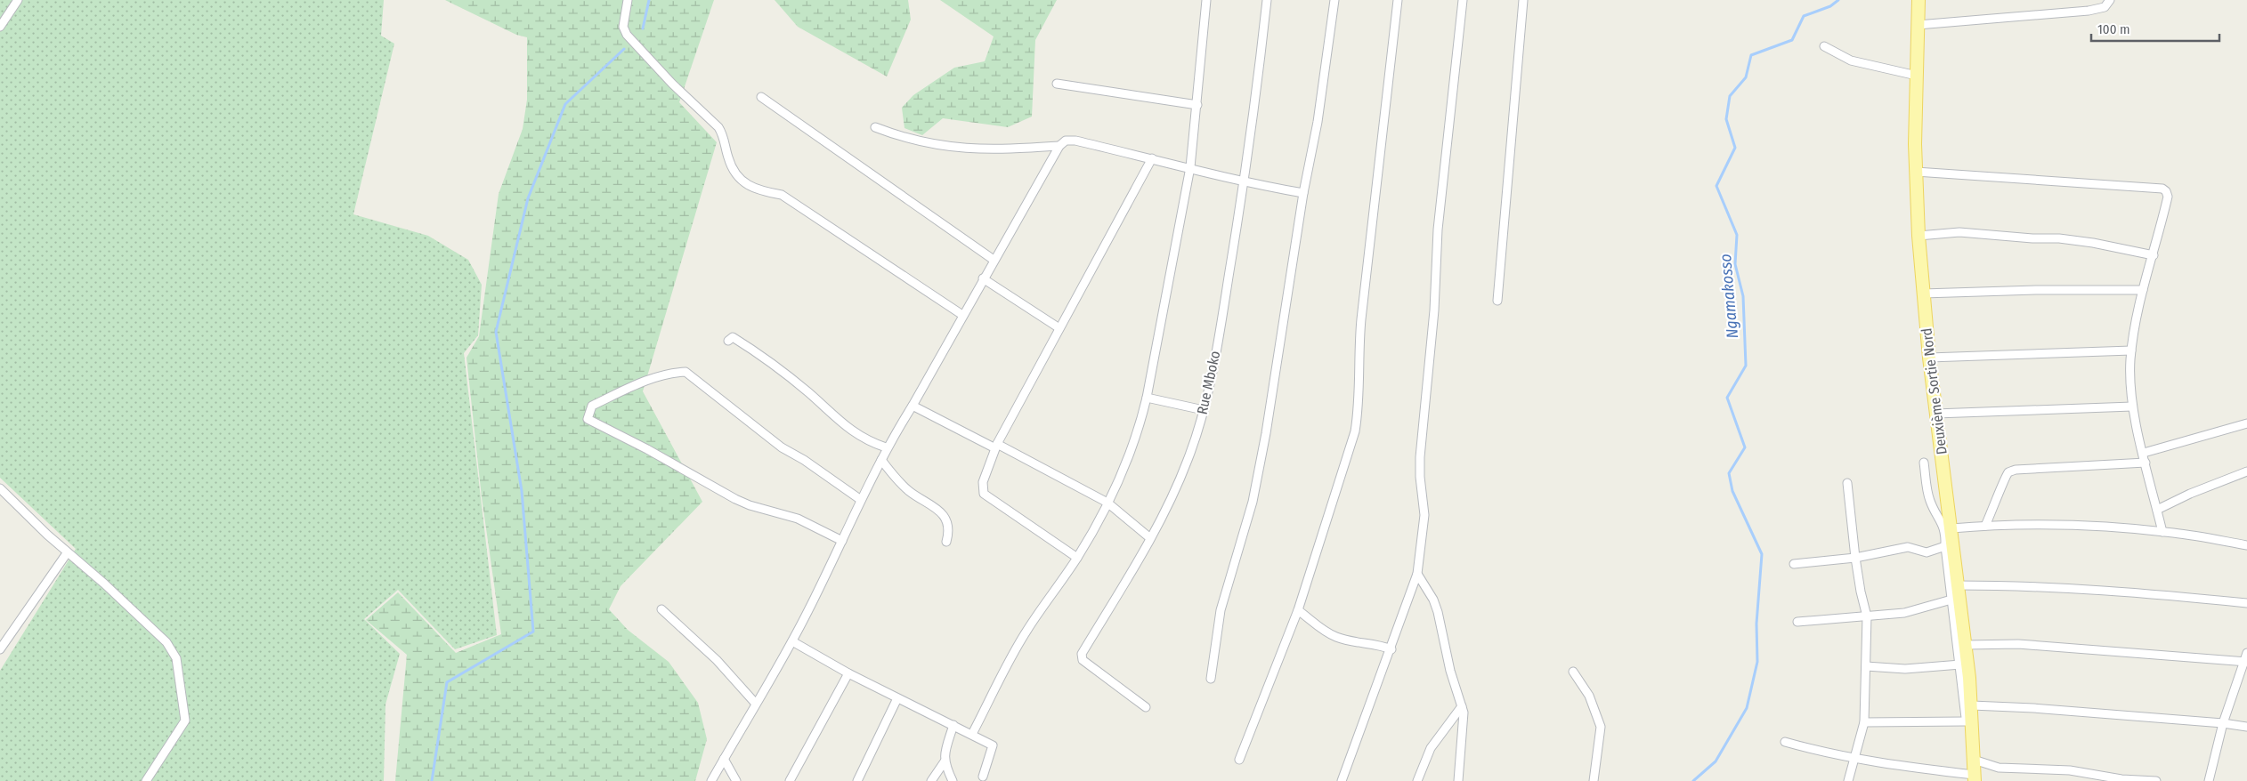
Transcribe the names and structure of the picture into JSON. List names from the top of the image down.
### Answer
{
  "streets": {
    "main road": ["Deuxième Sortie Nord"],
    "street": ["Rue Mboko"]
  },
  "water": ["Ngamakosso"],
  "scale_bar": "100 m"
}
